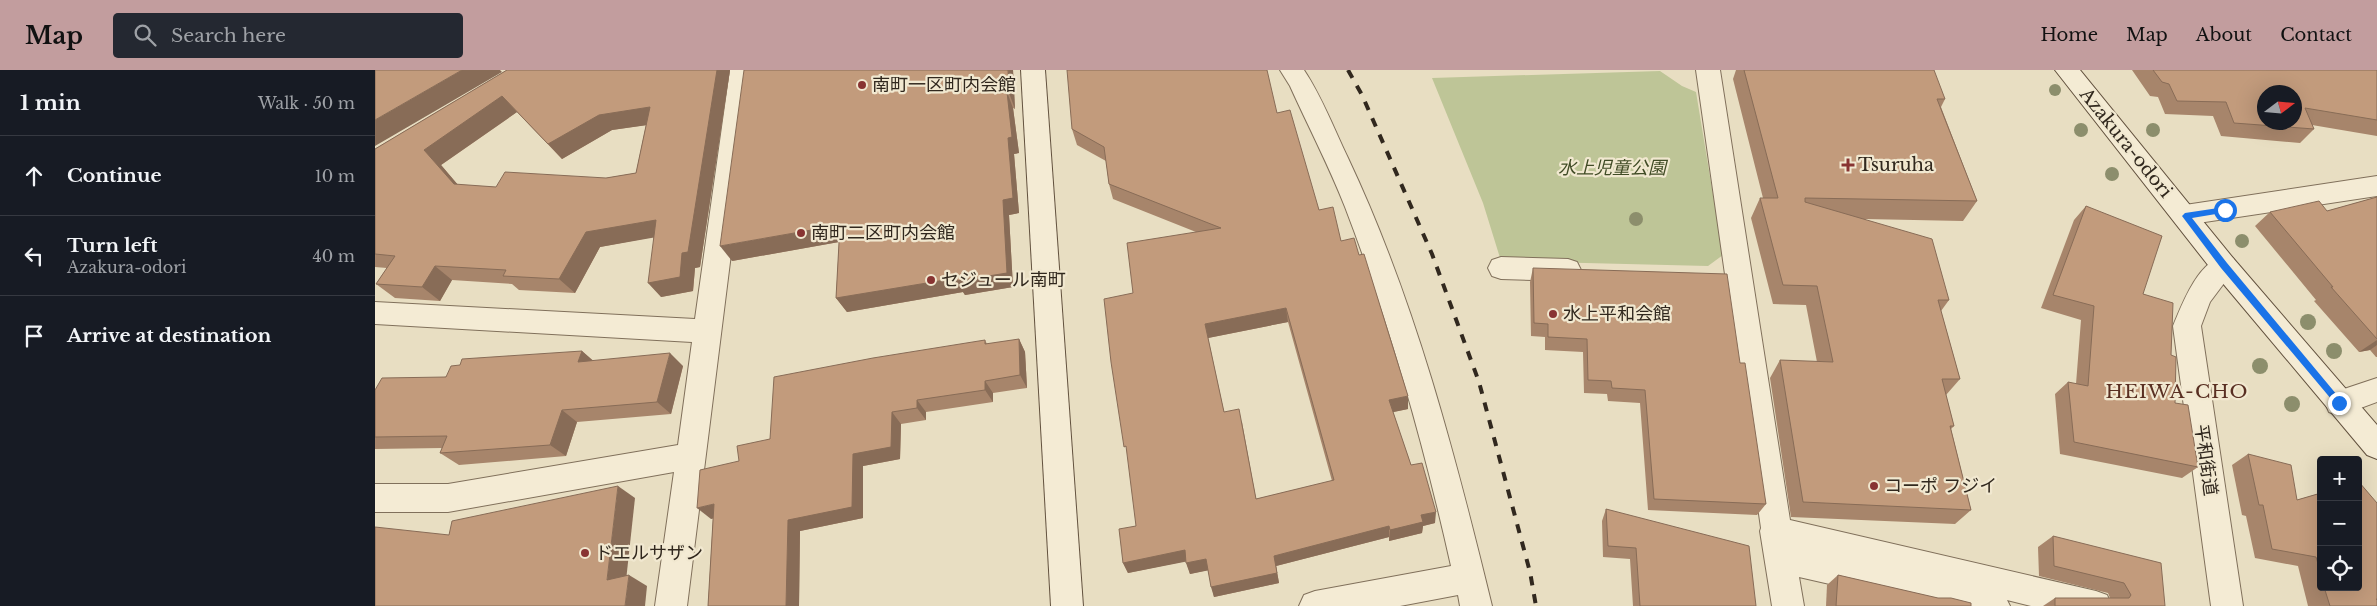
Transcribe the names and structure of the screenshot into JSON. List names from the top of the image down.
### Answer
{
  "streets": {
    "street": ["Azakura-odori", "平和街道"]
  },
  "crossings": [
    ["Azakura-odori", "平和街道"]
  ],
  "districts": ["HEIWA-CHO"],
  "parks": ["水上児童公園"],
  "places": {
    "other": [
      "南町一区町内会館",
      "南町二区町内会館",
      "セジュール南町",
      "水上平和会館",
      "コーポ フジイ",
      "ドエルサザン"
    ],
    "health": ["Tsuruha"]
  },
  "north": "right",
  "page": {
    "header": "Map",
    "search": "Search here",
    "nav": [
      "Home",
      "Map",
      "About",
      "Contact"
    ],
    "heading": ["1 min", "Walk · 50 m"],
    "list": [
      ["Continue", "10 m"],
      ["Turn left", "Azakura-odori", "40 m"],
      "Arrive at destination"
    ],
    "map_buttons": ["+", "−"]
  }
}
